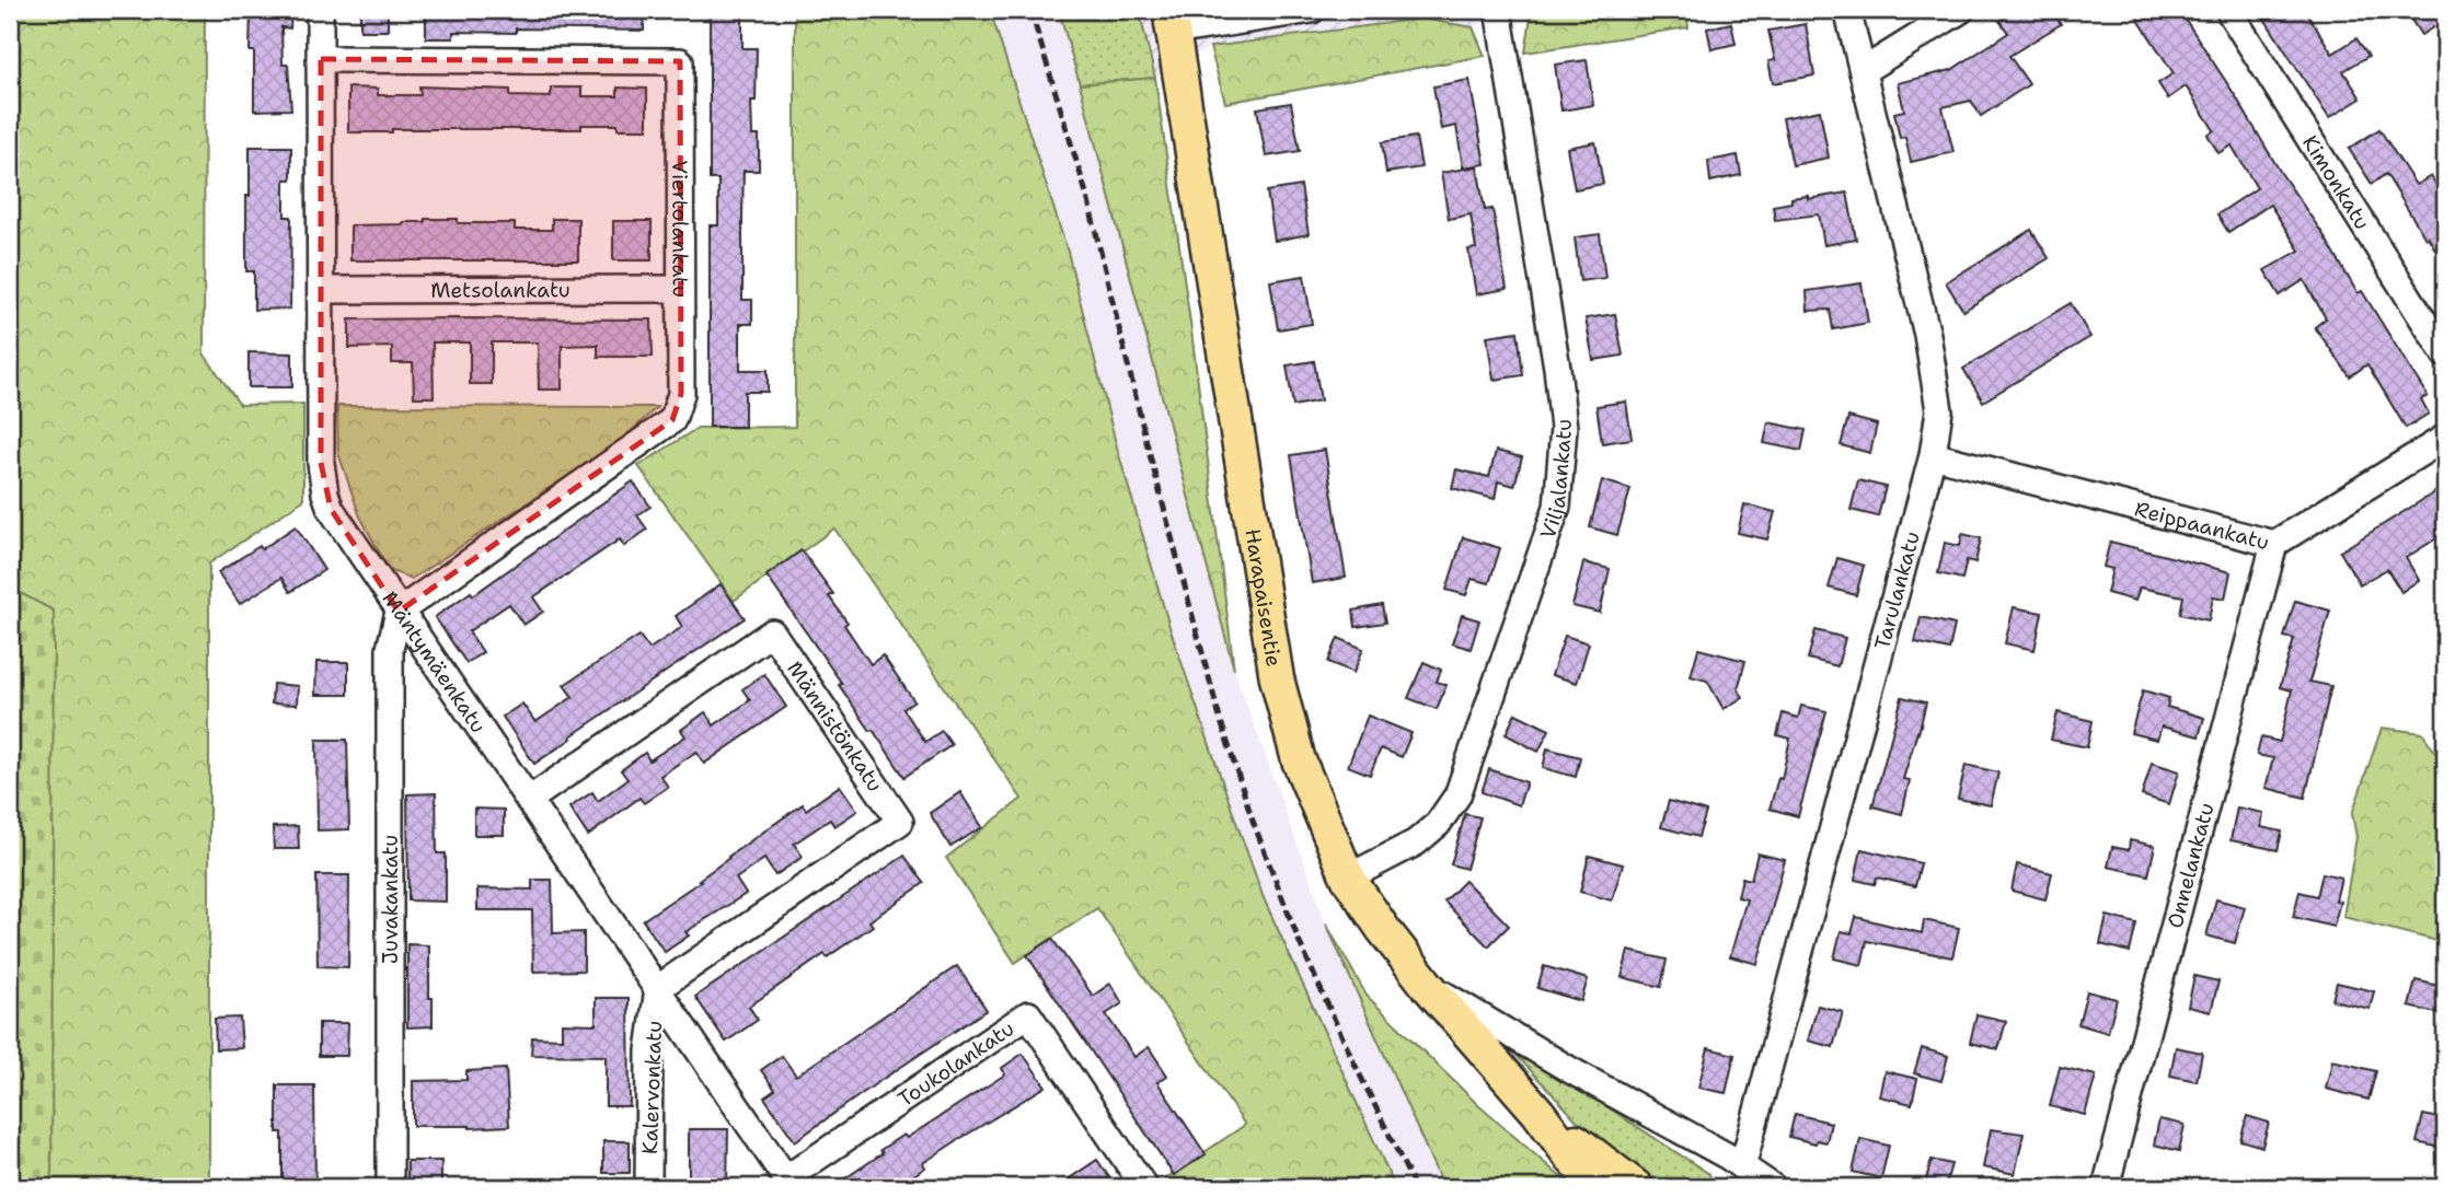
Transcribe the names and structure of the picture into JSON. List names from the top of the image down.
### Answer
{
  "streets": {
    "main road": ["Harapaisentie"],
    "street": [
      "Kimonkatu",
      "Viertolankatu",
      "Metsolankatu",
      "Viljalankatu",
      "Reippaankatu",
      "Tarulankatu",
      "Mäntymäenkatu",
      "Männistönkatu",
      "Onnelankatu",
      "Juvakankatu",
      "Toukolankatu",
      "Kalervonkatu"
    ]
  },
  "crossings": [
    ["Viertolankatu", "Metsolankatu"],
    ["Viertolankatu", "Mäntymäenkatu"],
    ["Viertolankatu", "Juvakankatu"],
    ["Metsolankatu", "Mäntymäenkatu"],
    ["Viljalankatu", "Harapaisentie"],
    ["Reippaankatu", "Tarulankatu"],
    ["Reippaankatu", "Onnelankatu"],
    ["Mäntymäenkatu", "Männistönkatu"],
    ["Mäntymäenkatu", "Juvakankatu"],
    ["Mäntymäenkatu", "Toukolankatu"],
    ["Mäntymäenkatu", "Kalervonkatu"],
    ["Männistönkatu", "Kalervonkatu"]
  ]
}
